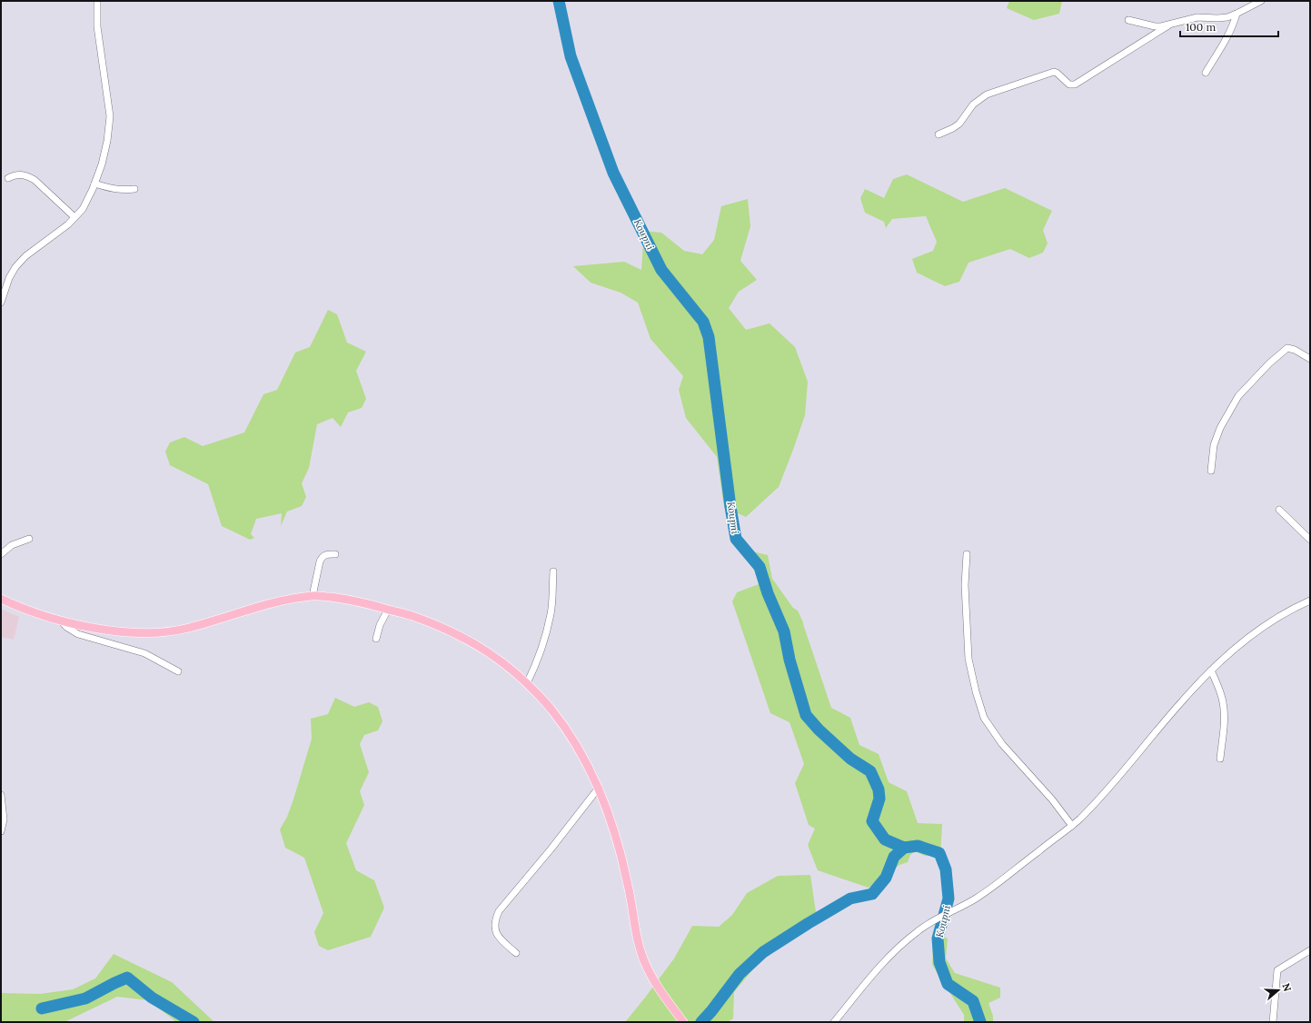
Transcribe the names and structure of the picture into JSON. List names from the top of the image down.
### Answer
{
  "water": ["Koupni"],
  "scale_bar": "100 m",
  "north": "right"
}
